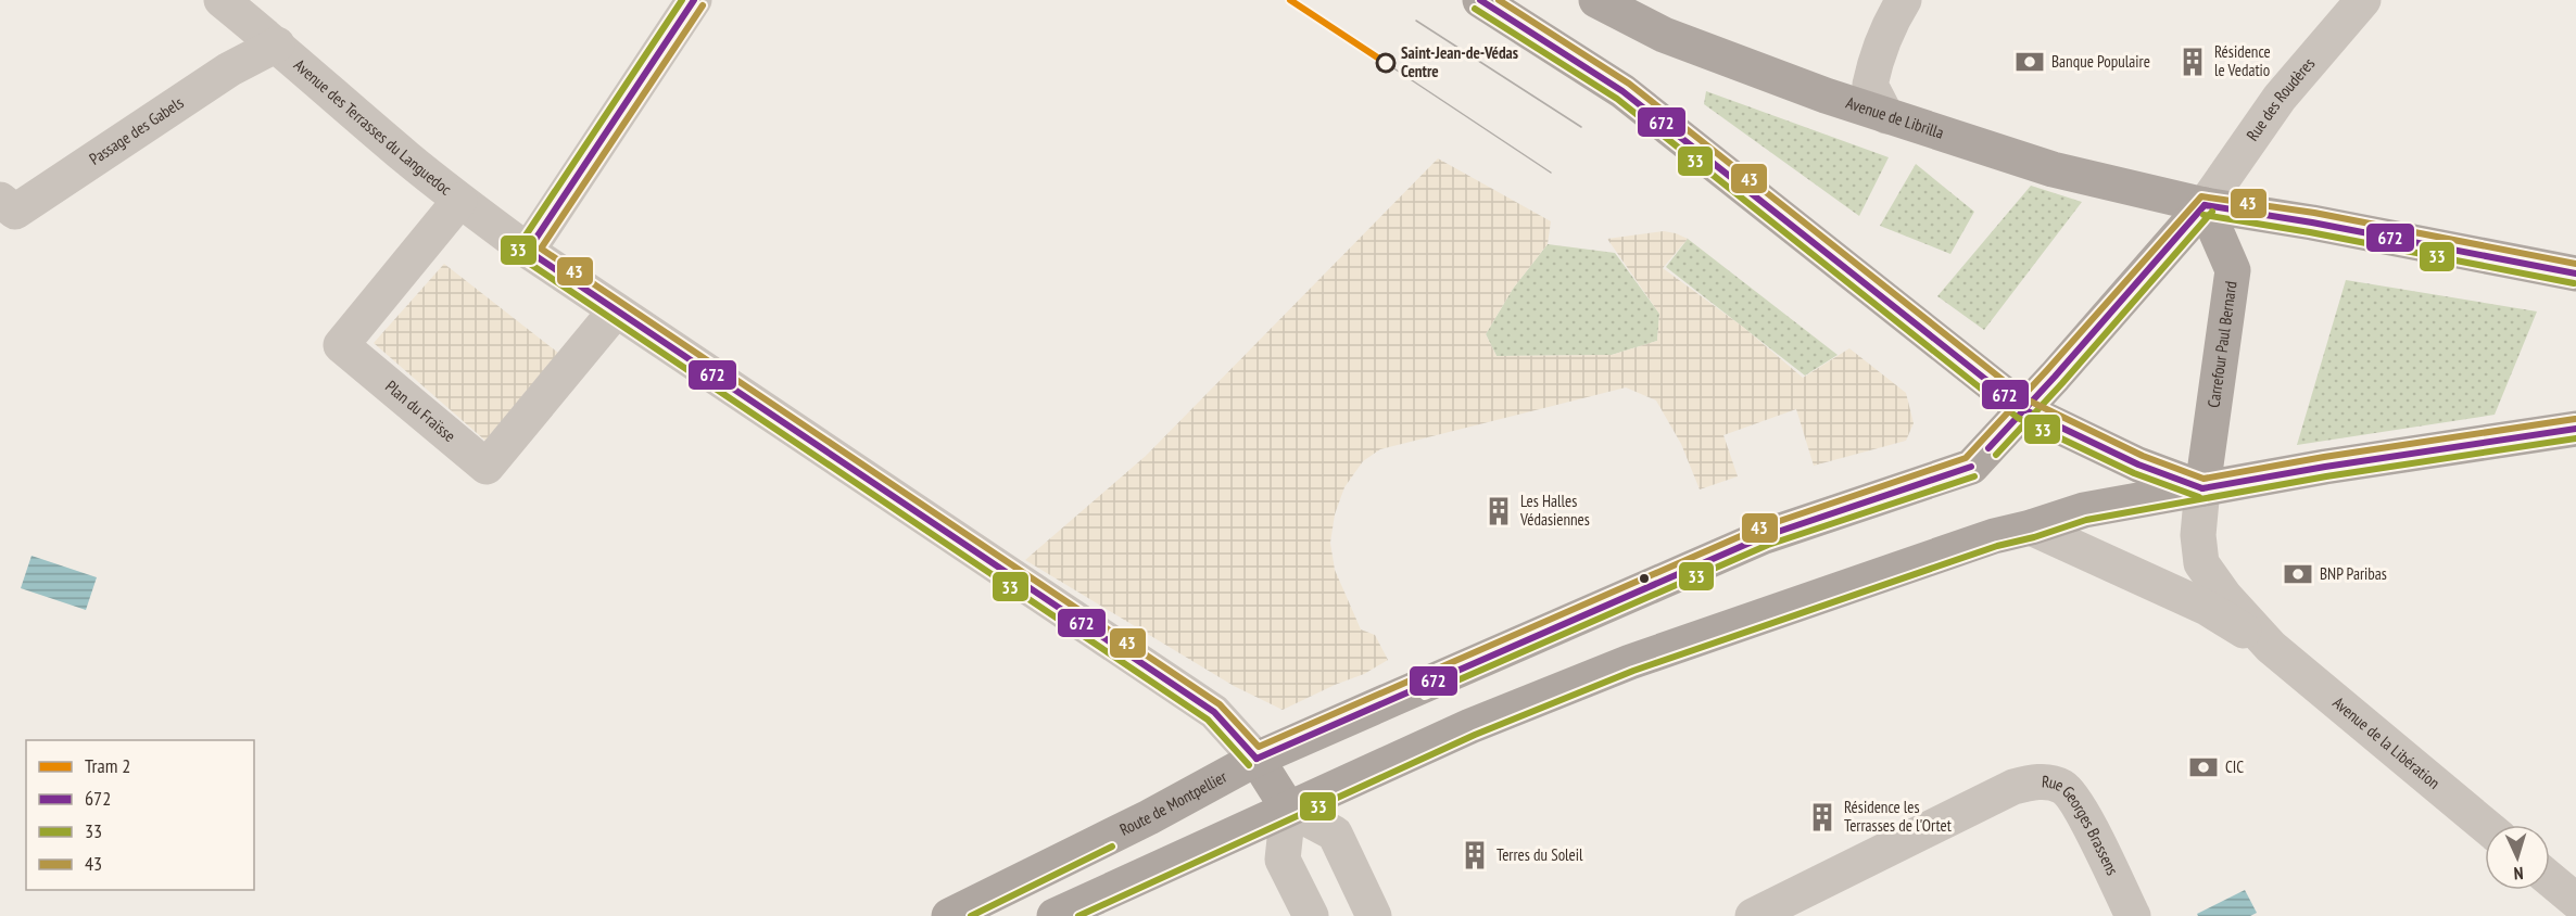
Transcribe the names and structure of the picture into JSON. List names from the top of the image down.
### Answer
{
  "streets": {
    "main road": ["Avenue de Librilla", "Carrefour Paul Bernard", "Route de Montpellier"],
    "street": [
      "Rue des Roudères",
      "Avenue des Terrasses du Languedoc",
      "Passage des Gabels",
      "Plan du Fraïsse",
      "Avenue de la Libération",
      "Rue Georges Brassens"
    ]
  },
  "crossings": [
    ["Rue des Roudères", "Avenue de Librilla"],
    ["Rue des Roudères", "Carrefour Paul Bernard"],
    ["Avenue de Librilla", "Carrefour Paul Bernard"],
    ["Avenue des Terrasses du Languedoc", "Passage des Gabels"],
    ["Avenue des Terrasses du Languedoc", "Plan du Fraïsse"],
    ["Avenue des Terrasses du Languedoc", "Route de Montpellier"],
    ["Carrefour Paul Bernard", "Avenue de la Libération"]
  ],
  "places": {
    "bank": ["Banque Populaire", "BNP Paribas", "CIC"],
    "building": [
      "Résidence le Vedatio",
      "Les Halles Védasiennes",
      "Résidence les Terrasses de l'Ortet",
      "Terres du Soleil"
    ],
    "other": ["Saint-Jean-de-Védas Centre"]
  },
  "lines": [
    "tram line 2",
    "transit line 672",
    "transit line 33",
    "transit line 43"
  ],
  "legend": [
    "Tram 2",
    "672",
    "33",
    "43"
  ],
  "north": "bottom"
}
